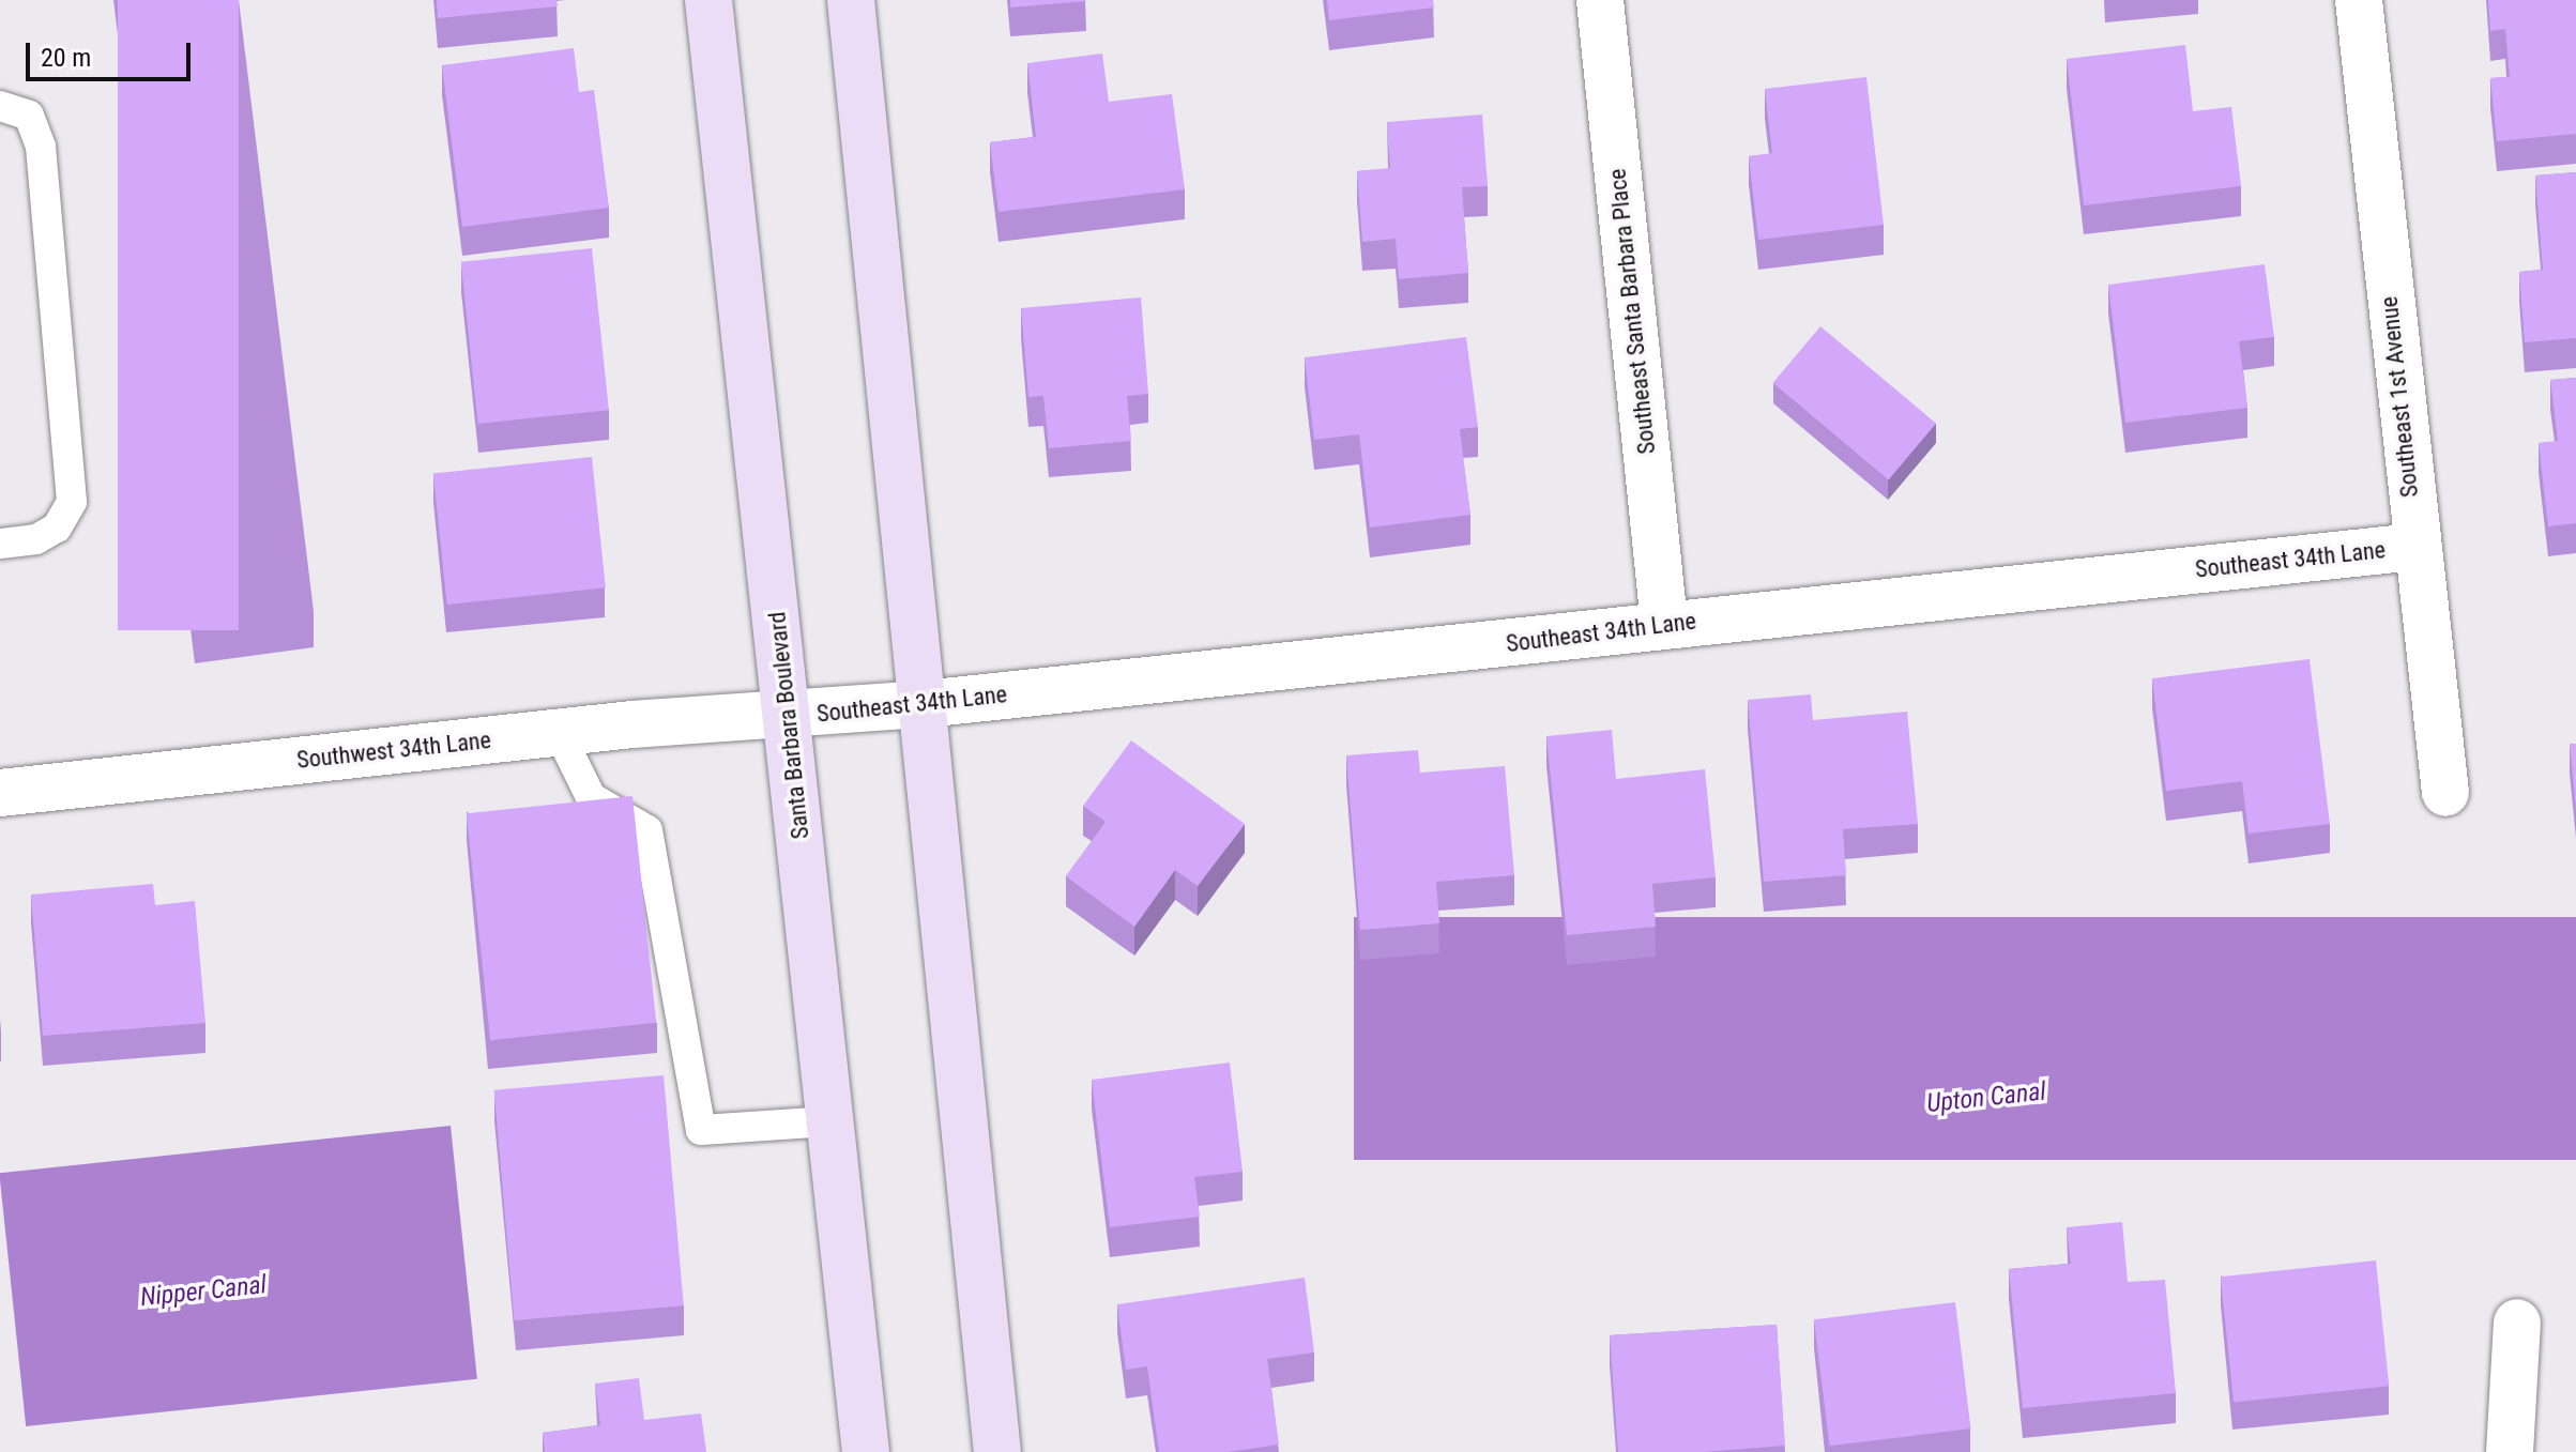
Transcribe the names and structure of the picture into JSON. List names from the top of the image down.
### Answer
{
  "streets": {
    "main road": ["Santa Barbara Boulevard"],
    "street": [
      "Southeast Santa Barbara Place",
      "Southeast 1st Avenue",
      "Southeast 34th Lane",
      "Southwest 34th Lane"
    ]
  },
  "crossings": [
    ["Southeast Santa Barbara Place", "Southeast 34th Lane"],
    ["Southeast 1st Avenue", "Southeast 34th Lane"],
    ["Southeast 34th Lane", "Santa Barbara Boulevard"],
    ["Southeast 34th Lane", "Southwest 34th Lane"],
    ["Santa Barbara Boulevard", "Southwest 34th Lane"]
  ],
  "water": ["Upton Canal", "Nipper Canal"],
  "scale_bar": "20 m"
}
